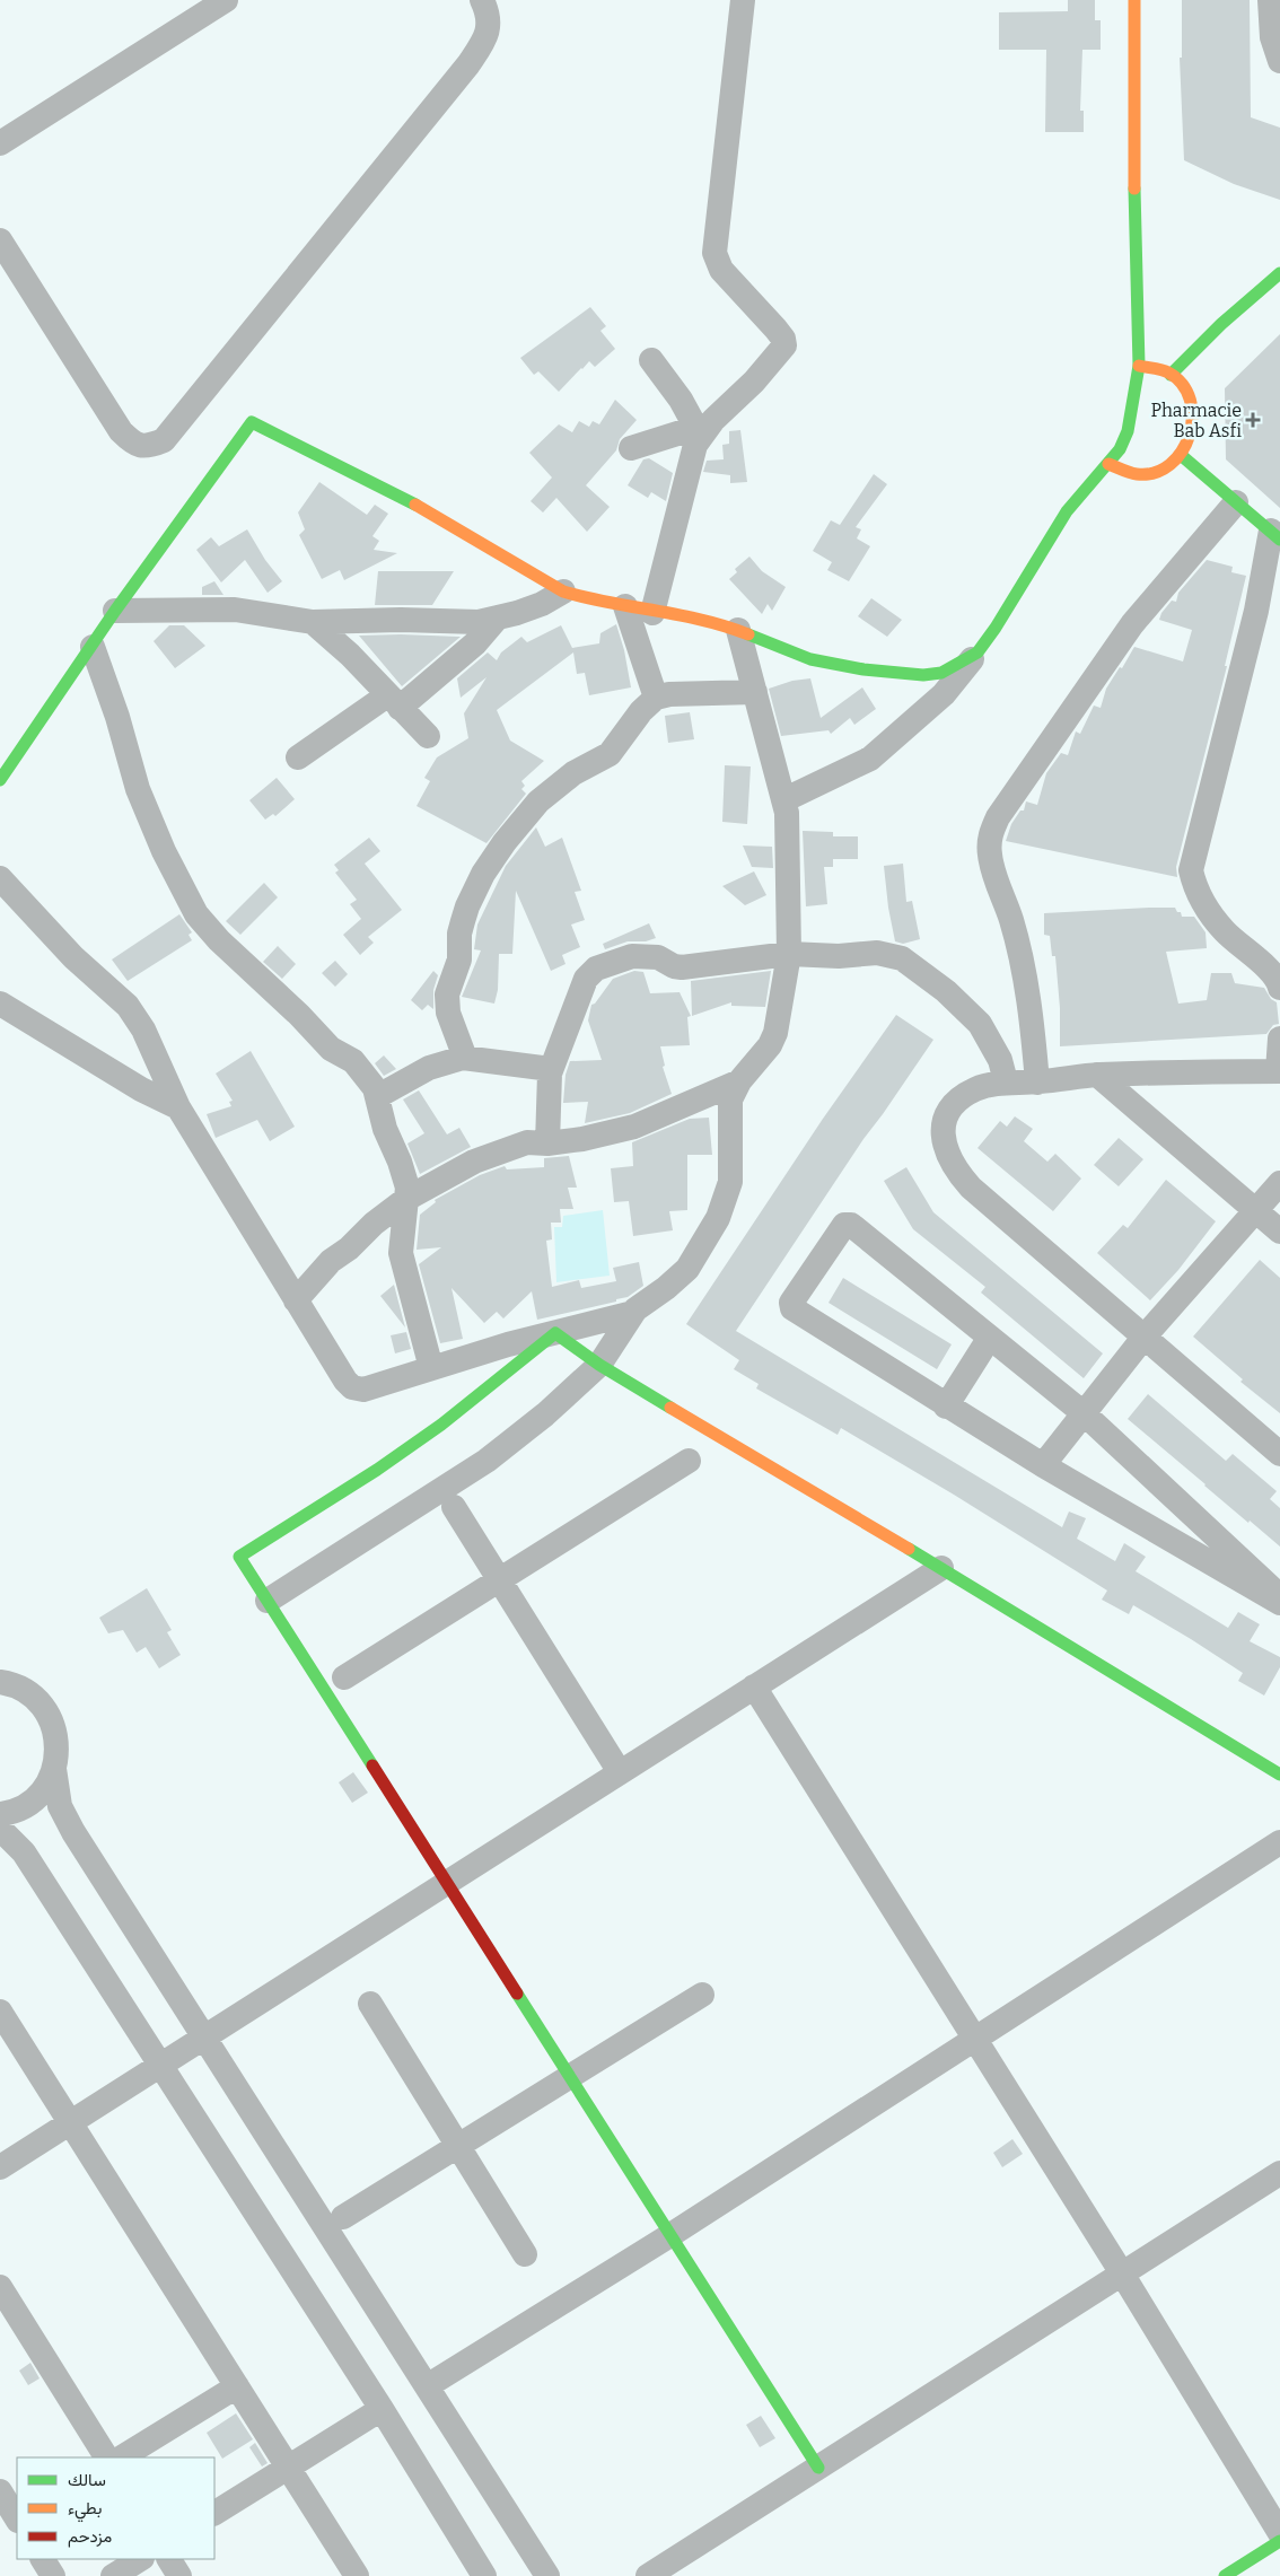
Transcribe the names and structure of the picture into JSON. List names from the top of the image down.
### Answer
{
  "places": {
    "health": ["Pharmacie Bab Asfi"]
  },
  "legend": ["سالك", "بطيء", "مزدحم"]
}
